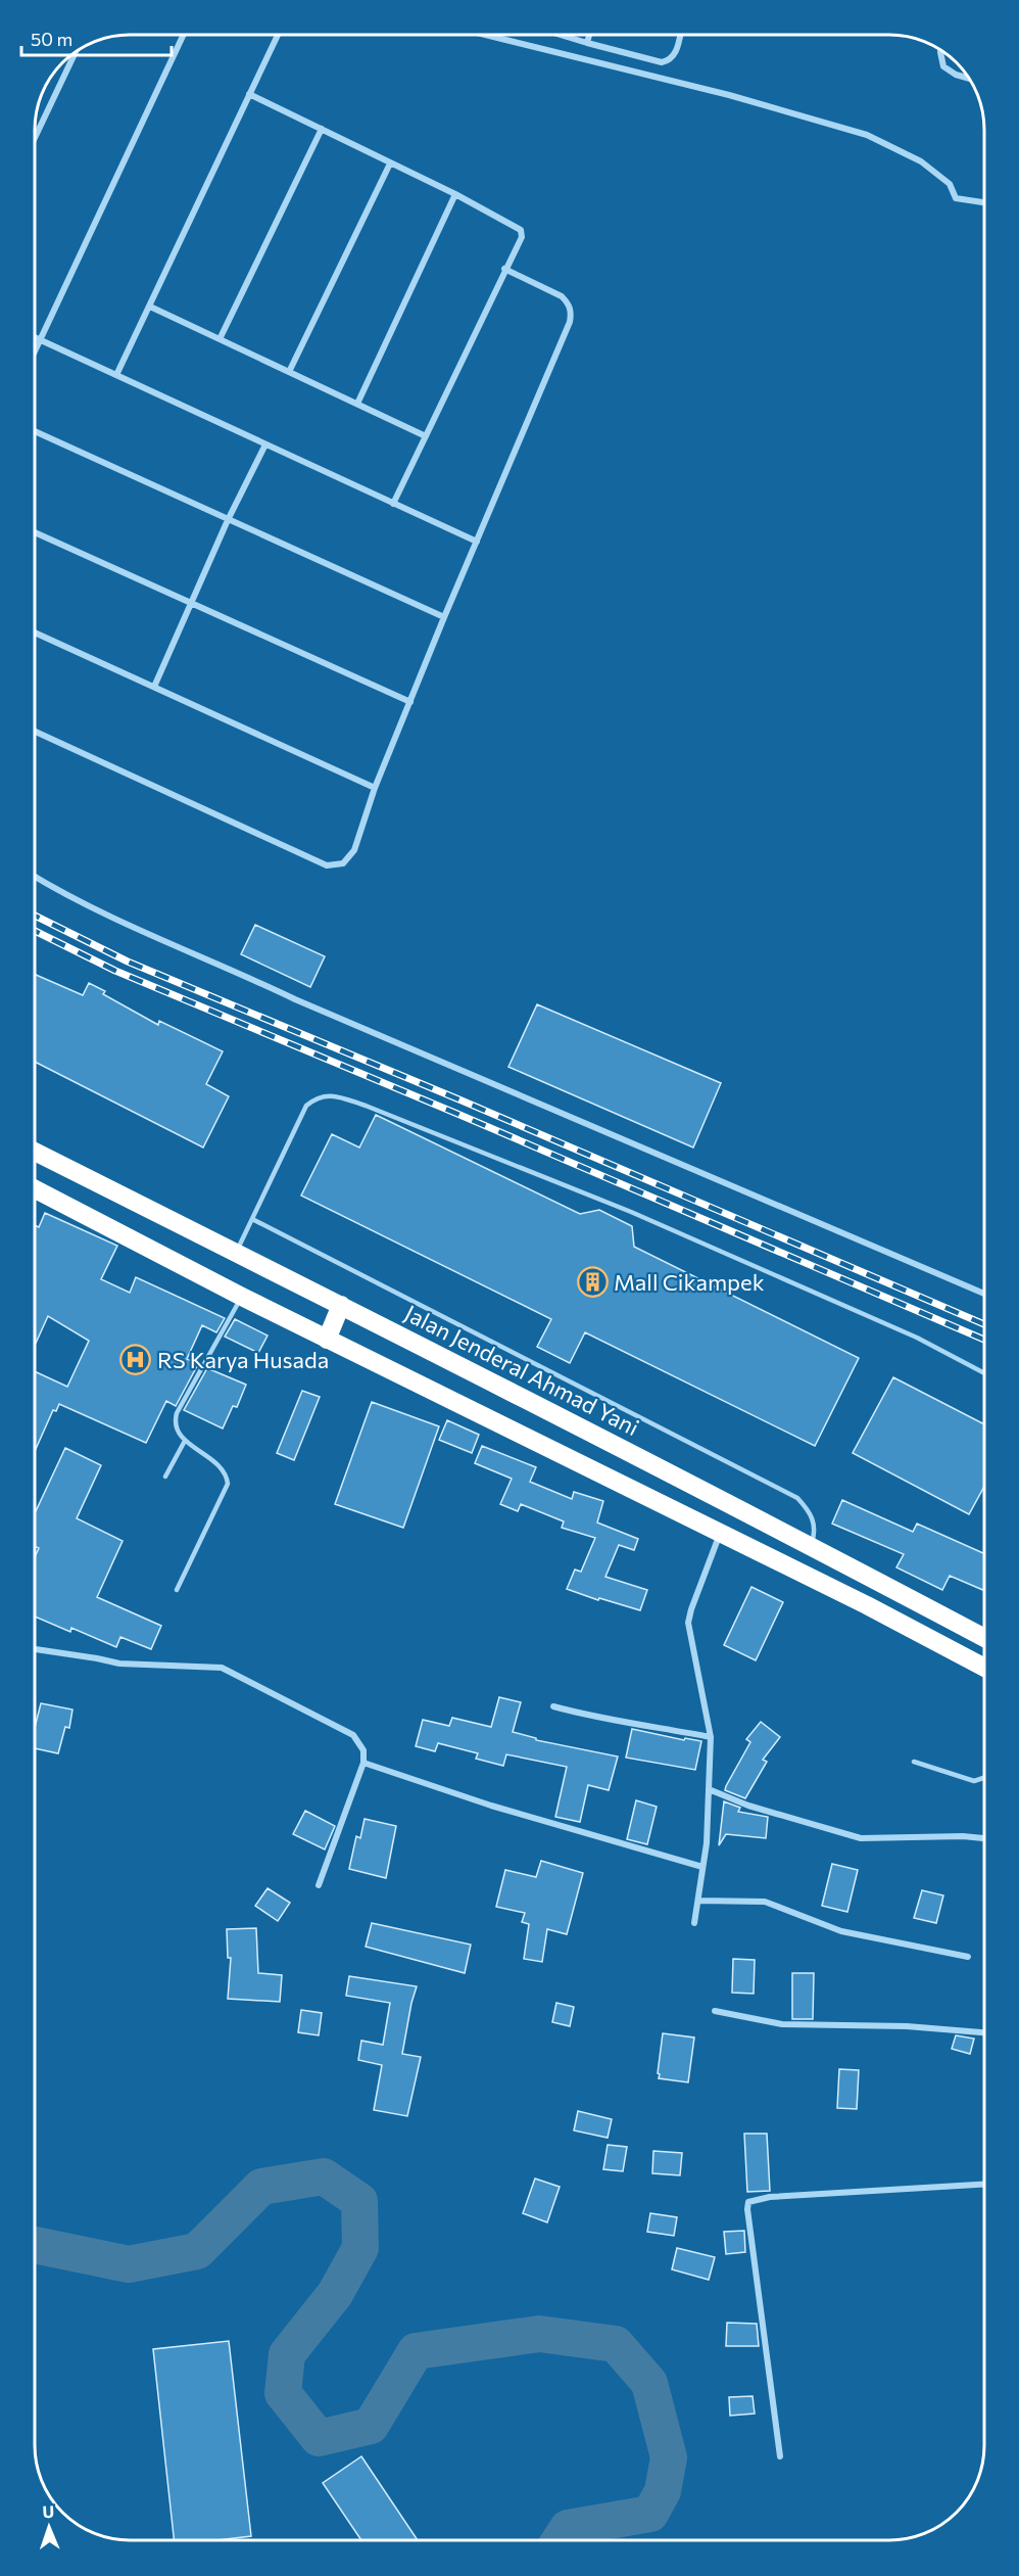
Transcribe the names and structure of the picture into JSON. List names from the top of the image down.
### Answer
{
  "streets": {
    "highway": ["Jalan Jenderal Ahmad Yani"]
  },
  "places": {
    "building": ["Mall Cikampek"],
    "hospital": ["RS Karya Husada"]
  },
  "scale_bar": "50 m",
  "north": "top"
}
